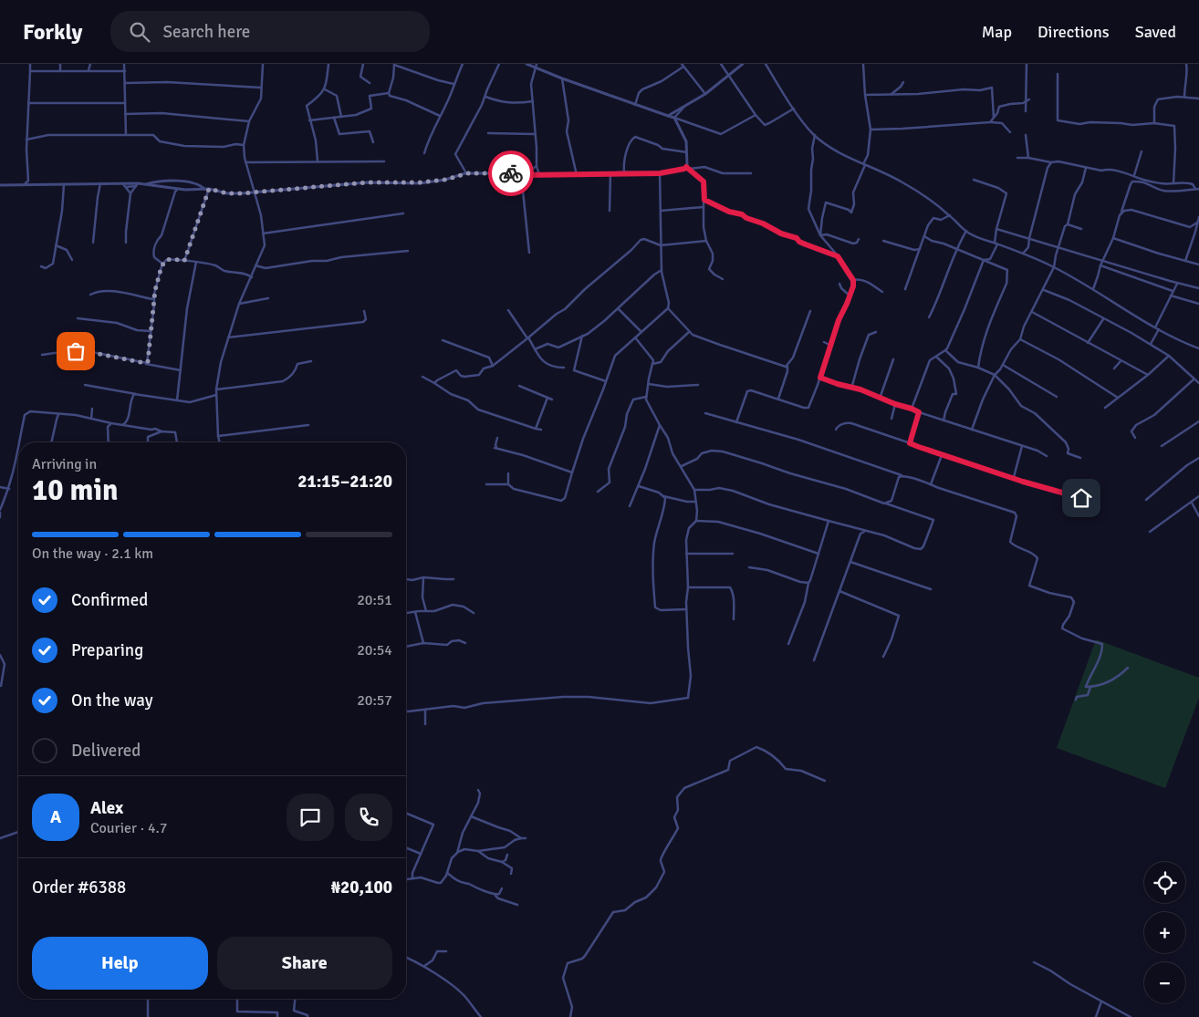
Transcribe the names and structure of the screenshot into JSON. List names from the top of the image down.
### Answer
{
  "page": {
    "header": "Forkly",
    "search": "Search here",
    "nav": ["Map", "Directions", "Saved"],
    "heading": ["10 min", "Arriving in", "21:15–21:20"],
    "panel": [
      "Alex",
      "Courier · 4.7",
      "Order #6388",
      "₦20,100"
    ],
    "bar": "On the way · 2.1 km",
    "list": [
      ["Confirmed", "20:51"],
      ["Preparing", "20:54"],
      ["On the way", "20:57"],
      "Delivered"
    ],
    "round": "A",
    "map_buttons": ["+", "−"],
    "buttons": ["Help", "Share"]
  }
}
